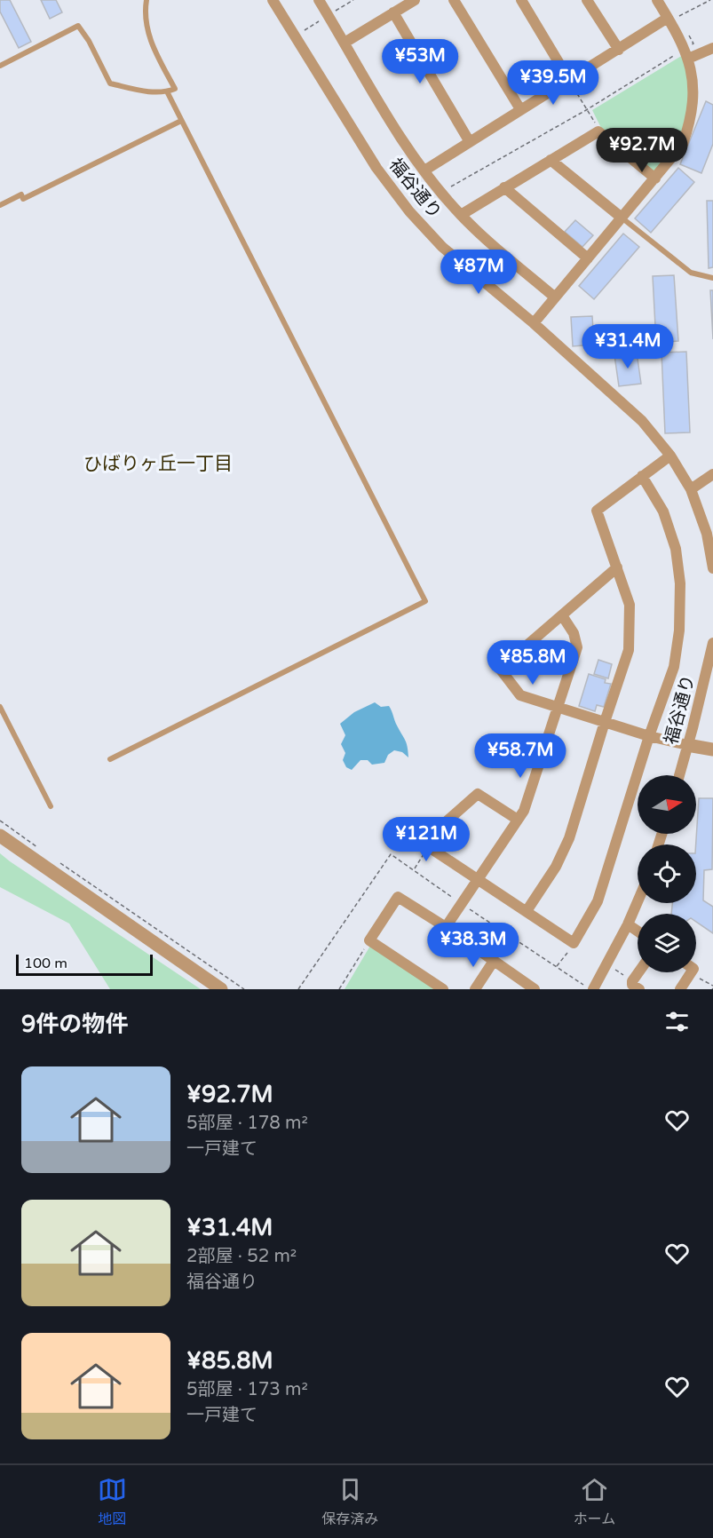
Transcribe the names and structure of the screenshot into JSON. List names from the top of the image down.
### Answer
{
  "streets": {
    "street": ["福谷通り"]
  },
  "districts": ["ひばりヶ丘一丁目"],
  "scale_bar": "100 m",
  "north": "right",
  "page": {
    "price": [
      "¥53M",
      "¥39.5M",
      "¥92.7M",
      "¥87M",
      "¥31.4M",
      "¥85.8M",
      "¥58.7M",
      "¥121M",
      "¥38.3M"
    ],
    "scale": "100 m",
    "heading": "9件の物件",
    "list": [
      {
        "name": "¥92.7M",
        "note": "5部屋 · 178 m² · 一戸建て"
      },
      {
        "name": "¥31.4M",
        "note": "2部屋 · 52 m² · 福谷通り"
      },
      {
        "name": "¥85.8M",
        "note": "5部屋 · 173 m² · 一戸建て"
      }
    ],
    "tabs": ["地図", "保存済み", "ホーム"]
  }
}
